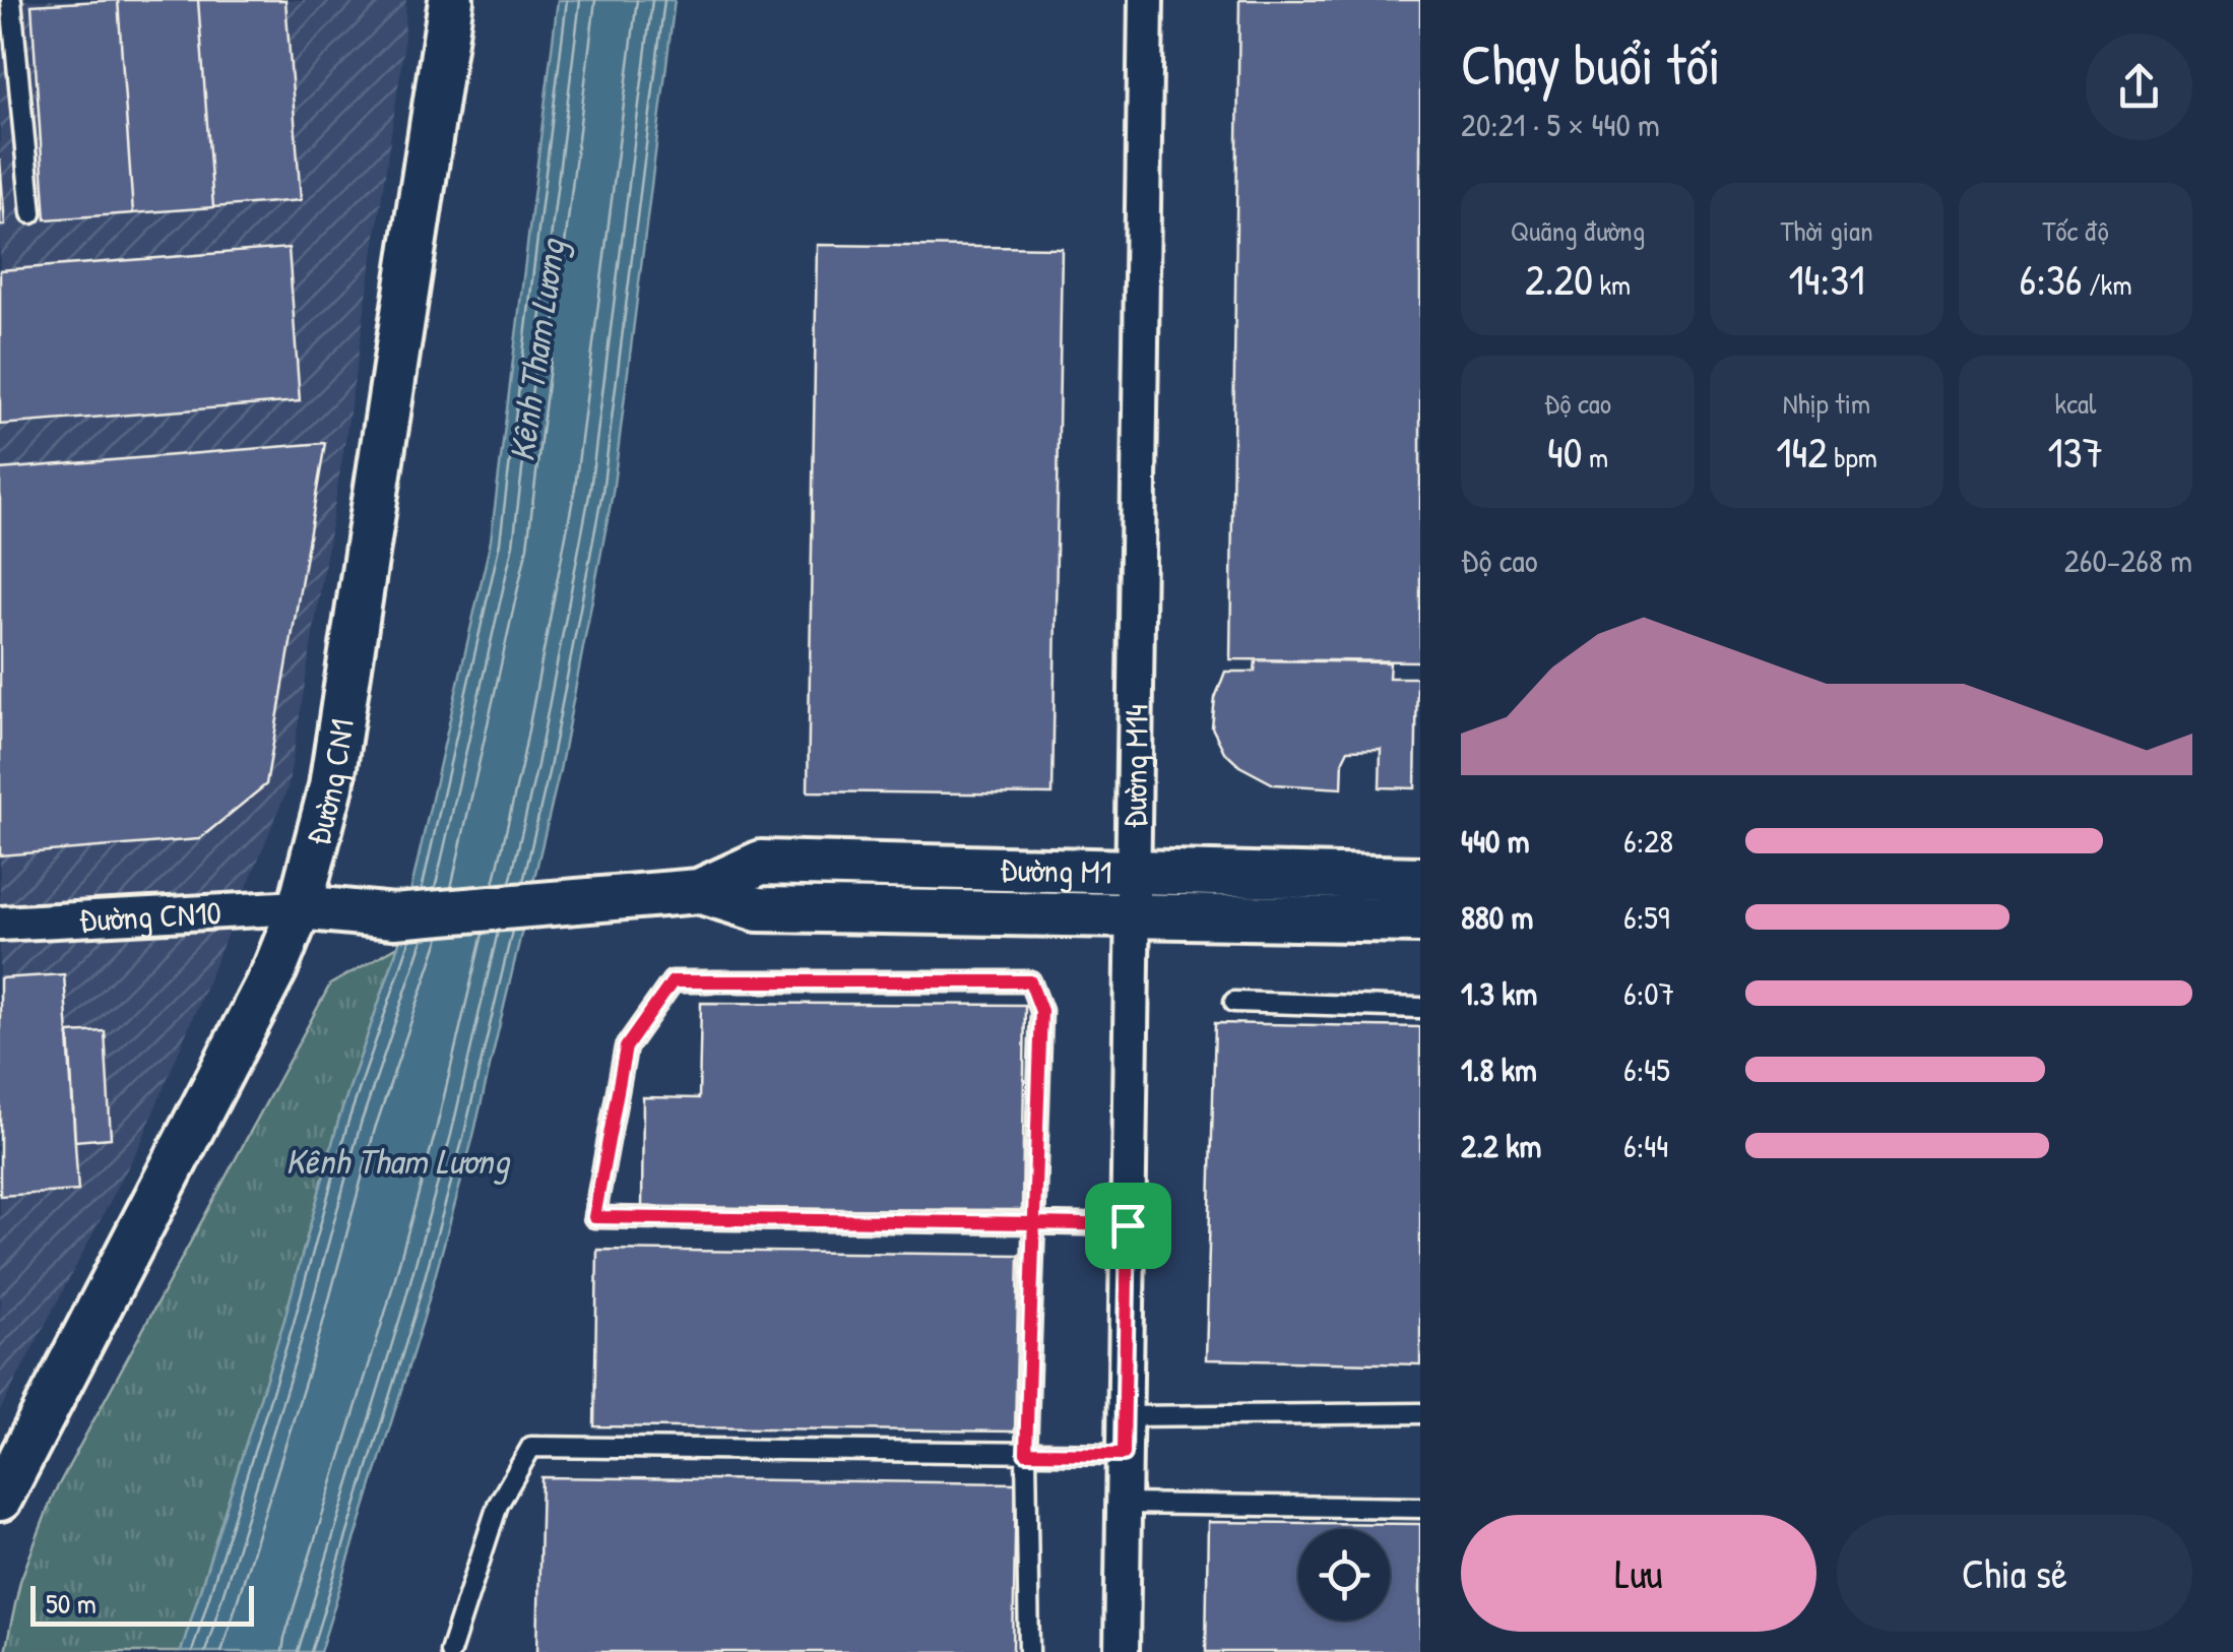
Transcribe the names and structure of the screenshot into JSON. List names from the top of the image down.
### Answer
{
  "streets": {
    "street": [
      "Đường M14",
      "Đường CN1",
      "Đường M1",
      "Đường CN10"
    ]
  },
  "crossings": [
    ["Đường M14", "Đường M1"],
    ["Đường CN1", "Đường M1"],
    ["Đường CN1", "Đường CN10"],
    ["Đường M1", "Đường CN10"]
  ],
  "water": ["Kênh Tham Lương"],
  "scale_bar": "50 m",
  "page": {
    "heading": ["Chạy buổi tối", "20:21 · 5 × 440 m"],
    "stats": [
      ["Quãng đường", "2.20 km"],
      ["Thời gian", "14:31"],
      ["Tốc độ", "6:36 /km"],
      ["Độ cao", "40 m"],
      ["Nhịp tim", "142 bpm"],
      ["kcal", "137"]
    ],
    "chart": ["Độ cao", "260–268 m"],
    "list": [
      {
        "name": "440 m",
        "note": "6:28"
      },
      {
        "name": "880 m",
        "note": "6:59"
      },
      {
        "name": "1.3 km",
        "note": "6:07"
      },
      {
        "name": "1.8 km",
        "note": "6:45"
      },
      {
        "name": "2.2 km",
        "note": "6:44"
      }
    ],
    "buttons": ["Lưu", "Chia sẻ"],
    "scale": "50 m"
  }
}
